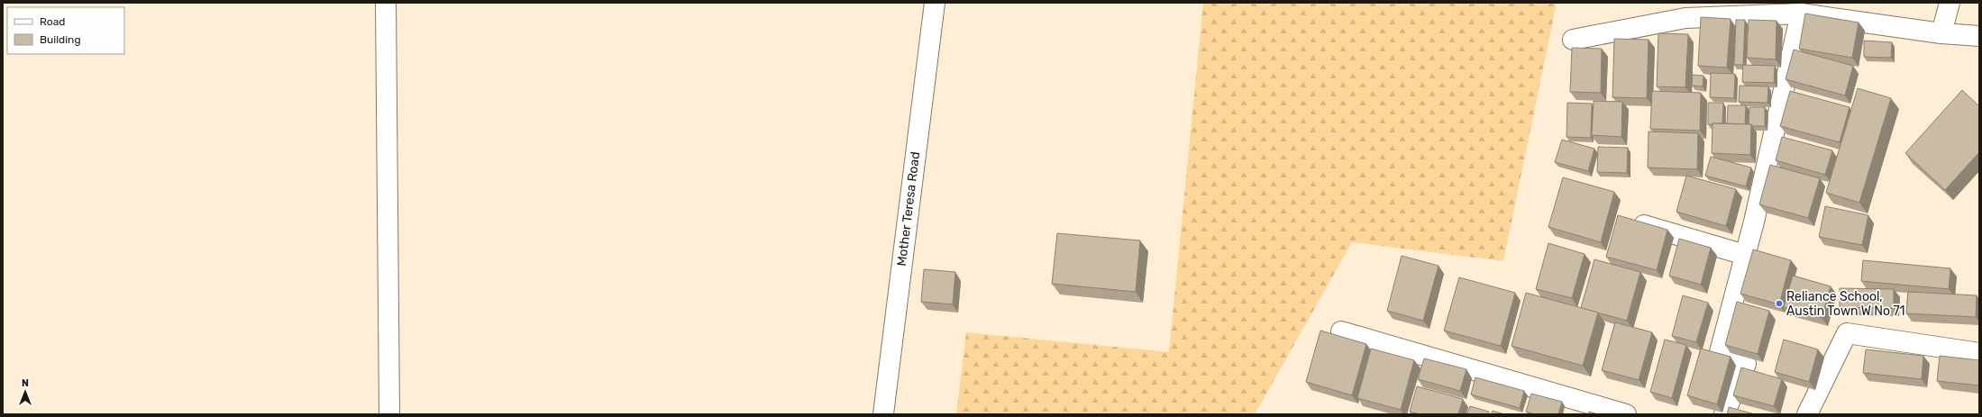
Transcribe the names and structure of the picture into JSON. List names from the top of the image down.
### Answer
{
  "streets": {
    "street": ["Mother Teresa Road"]
  },
  "places": ["Reliance School, Austin Town W No 71"],
  "legend": ["Road", "Building"],
  "north": "top"
}
